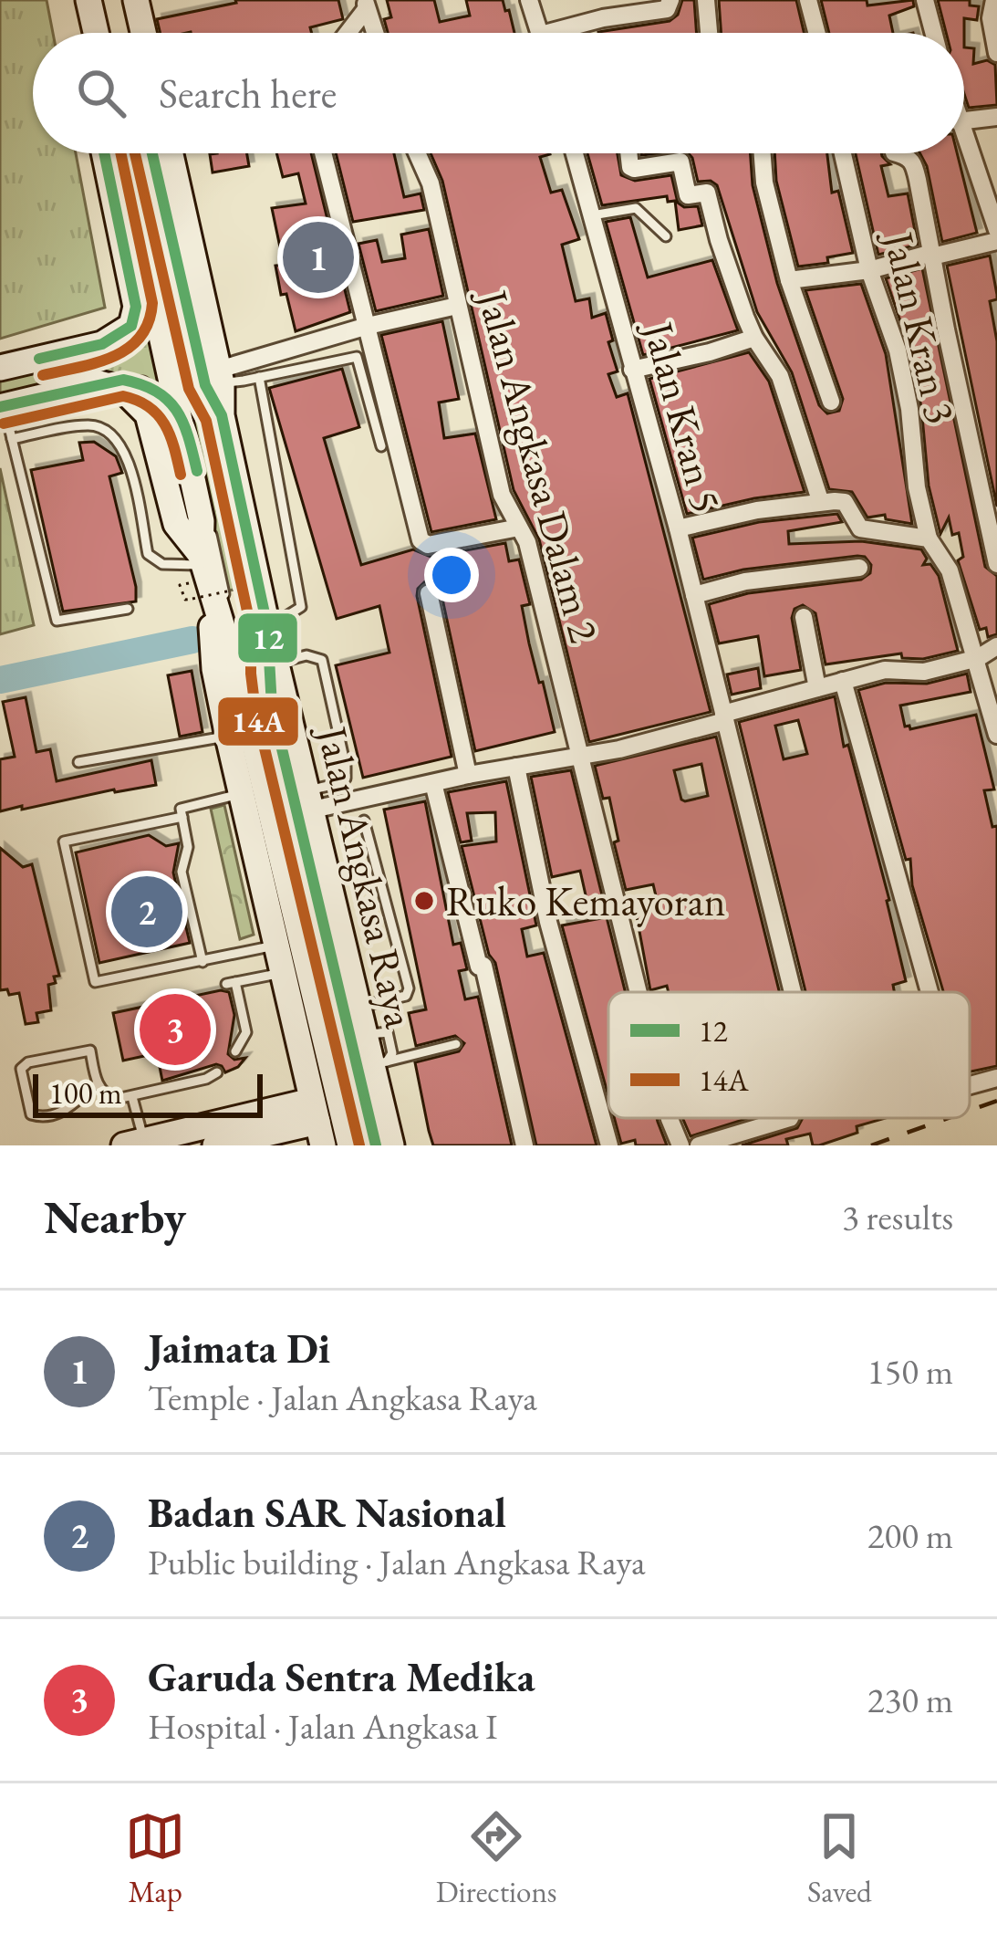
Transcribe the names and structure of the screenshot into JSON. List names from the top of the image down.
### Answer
{
  "streets": {
    "main road": ["Jalan Angkasa Raya"],
    "street": ["Jalan Kran 3", "Jalan Kran 5", "Jalan Angkasa Dalam 2"]
  },
  "places": ["Ruko Kemayoran"],
  "lines": ["transit line 12", "transit line 14A"],
  "legend": ["12", "14A"],
  "scale_bar": "100 m",
  "page": {
    "search": "Search here",
    "pins": ["1", "2", "3"],
    "scale": "100 m",
    "heading": ["Nearby", "3 results"],
    "list": [
      {
        "mark": "1",
        "name": "Jaimata Di",
        "note": "Temple · Jalan Angkasa Raya",
        "value": "150 m"
      },
      {
        "mark": "2",
        "name": "Badan SAR Nasional",
        "note": "Public building · Jalan Angkasa Raya",
        "value": "200 m"
      },
      {
        "mark": "3",
        "name": "Garuda Sentra Medika",
        "note": "Hospital · Jalan Angkasa I",
        "value": "230 m"
      }
    ],
    "nav": ["Map", "Directions", "Saved"]
  }
}
